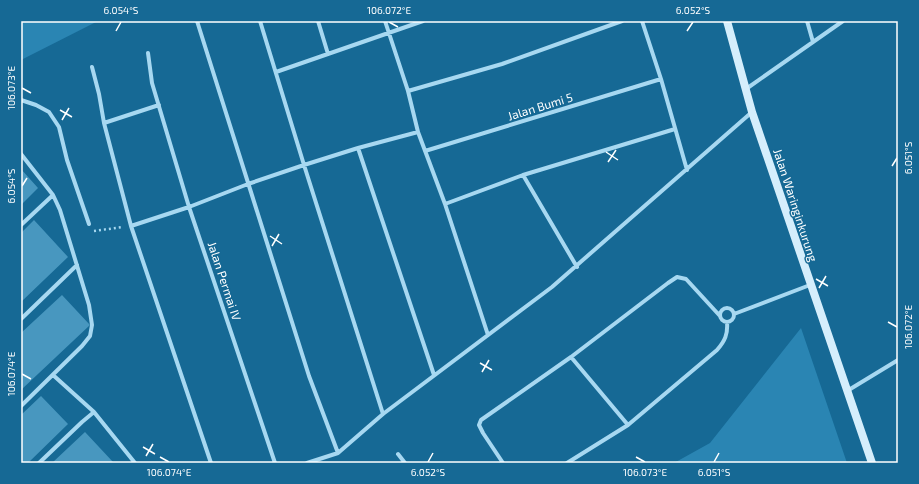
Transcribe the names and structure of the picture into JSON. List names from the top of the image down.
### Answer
{
  "streets": {
    "street": ["Jalan Bumi 5", "Jalan Waringinkurung", "Jalan Permai IV"]
  },
  "coordinates": [
    "6.054°S",
    "106.072°E",
    "6.052°S",
    "106.073°E",
    "6.051°S",
    "106.074°E"
  ]
}
